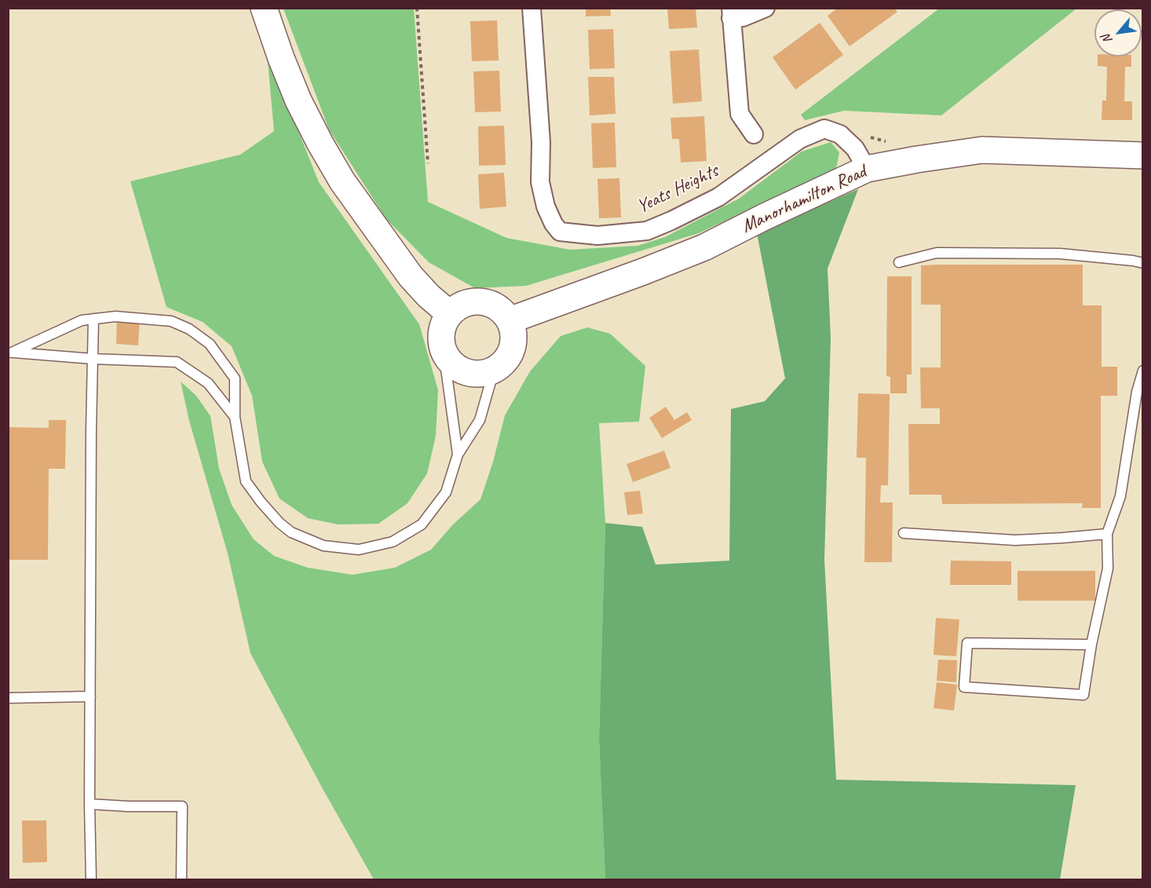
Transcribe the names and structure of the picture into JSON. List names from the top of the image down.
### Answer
{
  "streets": {
    "highway": ["Manorhamilton Road"],
    "street": ["Yeats Heights"]
  },
  "crossings": [
    ["Yeats Heights", "Manorhamilton Road"]
  ],
  "north": "bottom left"
}
